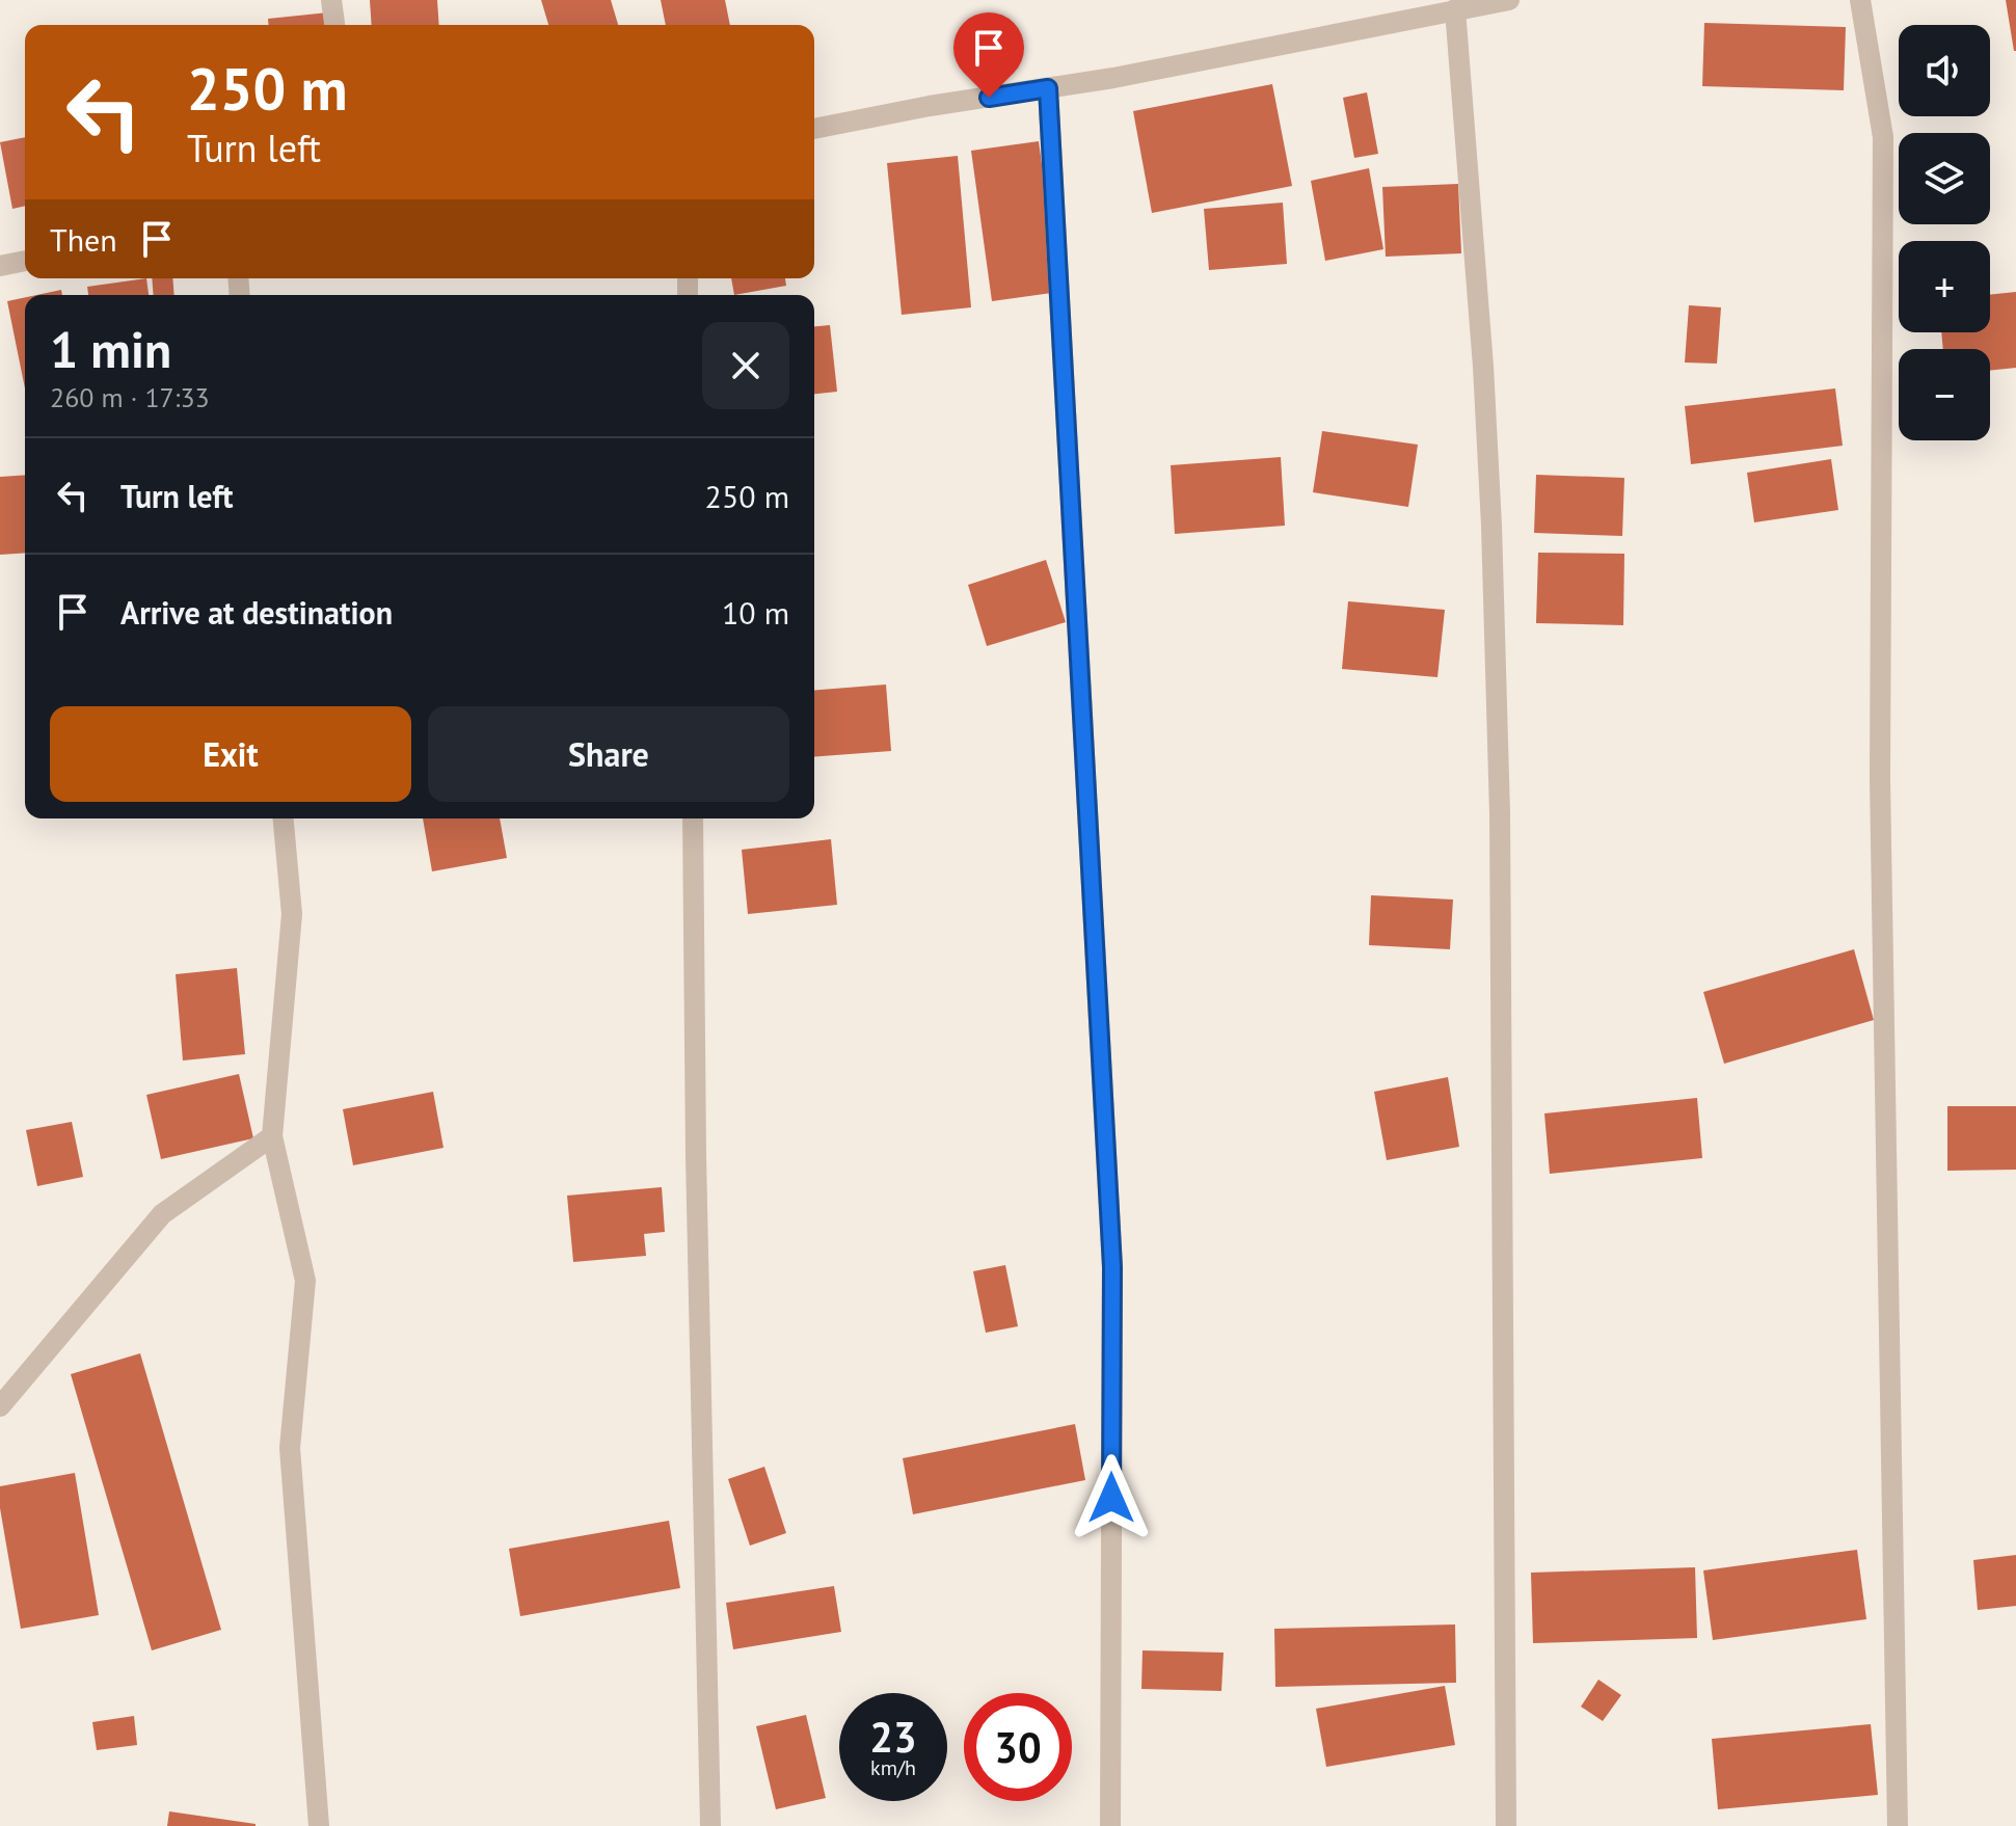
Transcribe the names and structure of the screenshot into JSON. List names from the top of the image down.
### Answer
{
  "page": {
    "map_buttons": ["+", "−"],
    "turn": ["250 m", "Turn left"],
    "then": "Then",
    "heading": ["1 min", "260 m · 17:33"],
    "list": [
      {
        "name": "Turn left",
        "value": "250 m"
      },
      {
        "name": "Arrive at destination",
        "value": "10 m"
      }
    ],
    "buttons": ["Exit", "Share"],
    "speed": "23 km/h",
    "limit": "30"
  }
}
